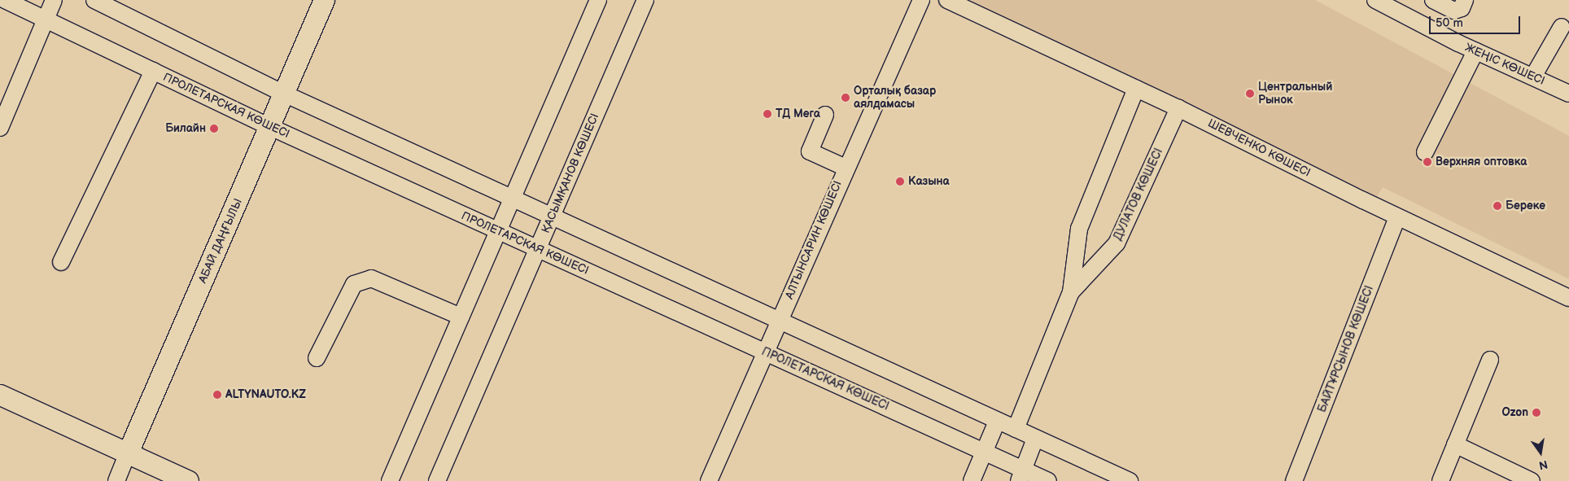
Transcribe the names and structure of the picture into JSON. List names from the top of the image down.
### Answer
{
  "streets": {
    "main road": ["АБАЙ ДАҢҒЫЛЫ"],
    "street": [
      "ЖЕҢІС КӨШЕСІ",
      "ПРОЛЕТАРСКАЯ КӨШЕСІ",
      "ШЕВЧЕНКО КӨШЕСІ",
      "ҚАСЫМҚАНОВ КӨШЕСІ",
      "ДУЛАТОВ КӨШЕСІ",
      "АЛТЫНСАРИН КӨШЕСІ",
      "БАЙТҰРСЫНОВ КӨШЕСІ"
    ]
  },
  "crossings": [
    ["ПРОЛЕТАРСКАЯ КӨШЕСІ", "ҚАСЫМҚАНОВ КӨШЕСІ"],
    ["ПРОЛЕТАРСКАЯ КӨШЕСІ", "АЛТЫНСАРИН КӨШЕСІ"],
    ["ПРОЛЕТАРСКАЯ КӨШЕСІ", "АБАЙ ДАҢҒЫЛЫ"],
    ["ШЕВЧЕНКО КӨШЕСІ", "ДУЛАТОВ КӨШЕСІ"],
    ["ШЕВЧЕНКО КӨШЕСІ", "БАЙТҰРСЫНОВ КӨШЕСІ"]
  ],
  "places": [
    "Центральный Рынок",
    "Орталық базар аялдамасы",
    "ТД Мега",
    "Билайн",
    "Верхняя оптовка",
    "Казына",
    "Береке",
    "ALTYNAUTO.KZ",
    "Ozon"
  ],
  "scale_bar": "50 m",
  "north": "bottom"
}
